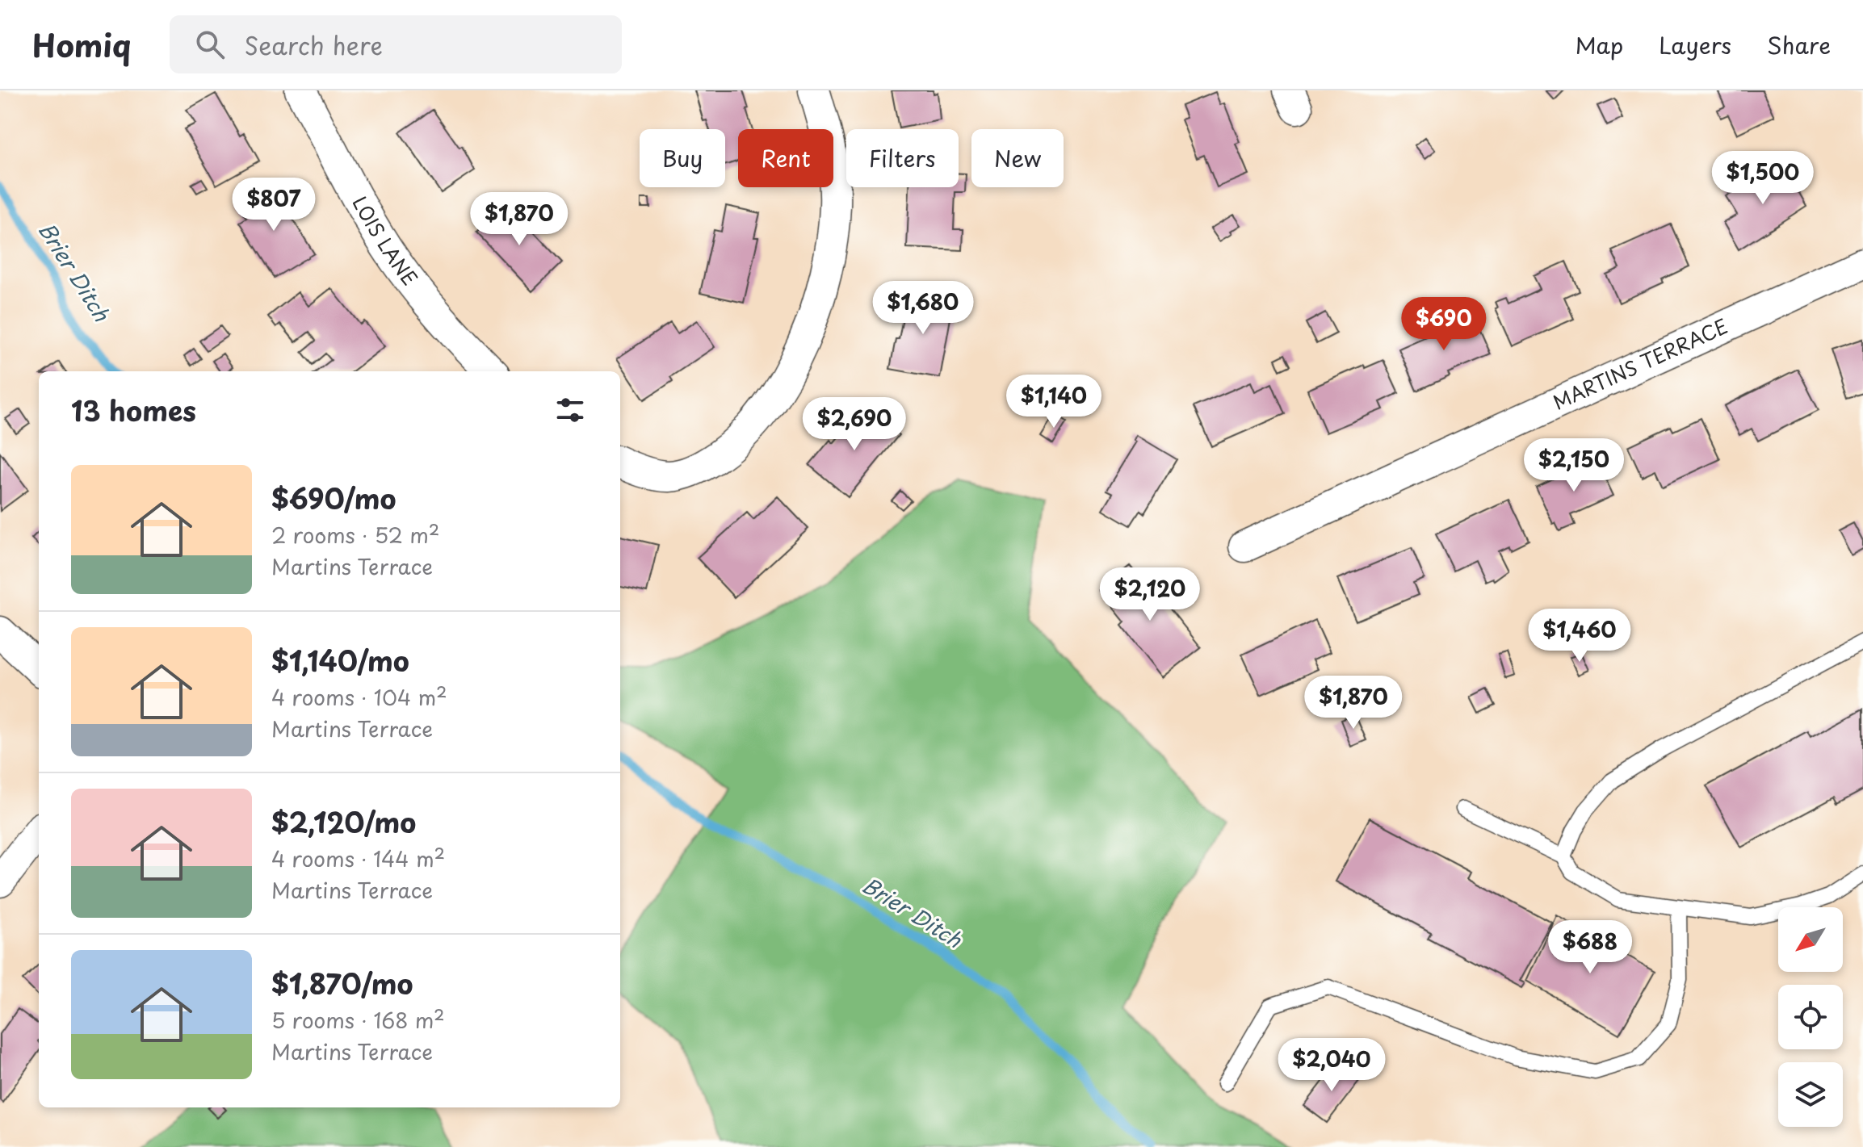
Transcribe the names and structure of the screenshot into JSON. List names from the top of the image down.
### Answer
{
  "streets": {
    "street": ["LOIS LANE", "MARTINS TERRACE"]
  },
  "water": ["Brier Ditch"],
  "north": "bottom left",
  "page": {
    "header": "Homiq",
    "search": "Search here",
    "nav": ["Map", "Layers", "Share"],
    "chip": [
      "Buy",
      "Rent",
      "Filters",
      "New"
    ],
    "price": [
      "$1,500",
      "$807",
      "$1,870",
      "$1,680",
      "$690",
      "$1,140",
      "$2,690",
      "$2,150",
      "$2,120",
      "$1,460",
      "$1,870",
      "$688",
      "$2,040"
    ],
    "heading": "13 homes",
    "list": [
      {
        "name": "$690/mo",
        "note": "2 rooms · 52 m² · Martins Terrace"
      },
      {
        "name": "$1,140/mo",
        "note": "4 rooms · 104 m² · Martins Terrace"
      },
      {
        "name": "$2,120/mo",
        "note": "4 rooms · 144 m² · Martins Terrace"
      },
      {
        "name": "$1,870/mo",
        "note": "5 rooms · 168 m² · Martins Terrace"
      }
    ]
  }
}
